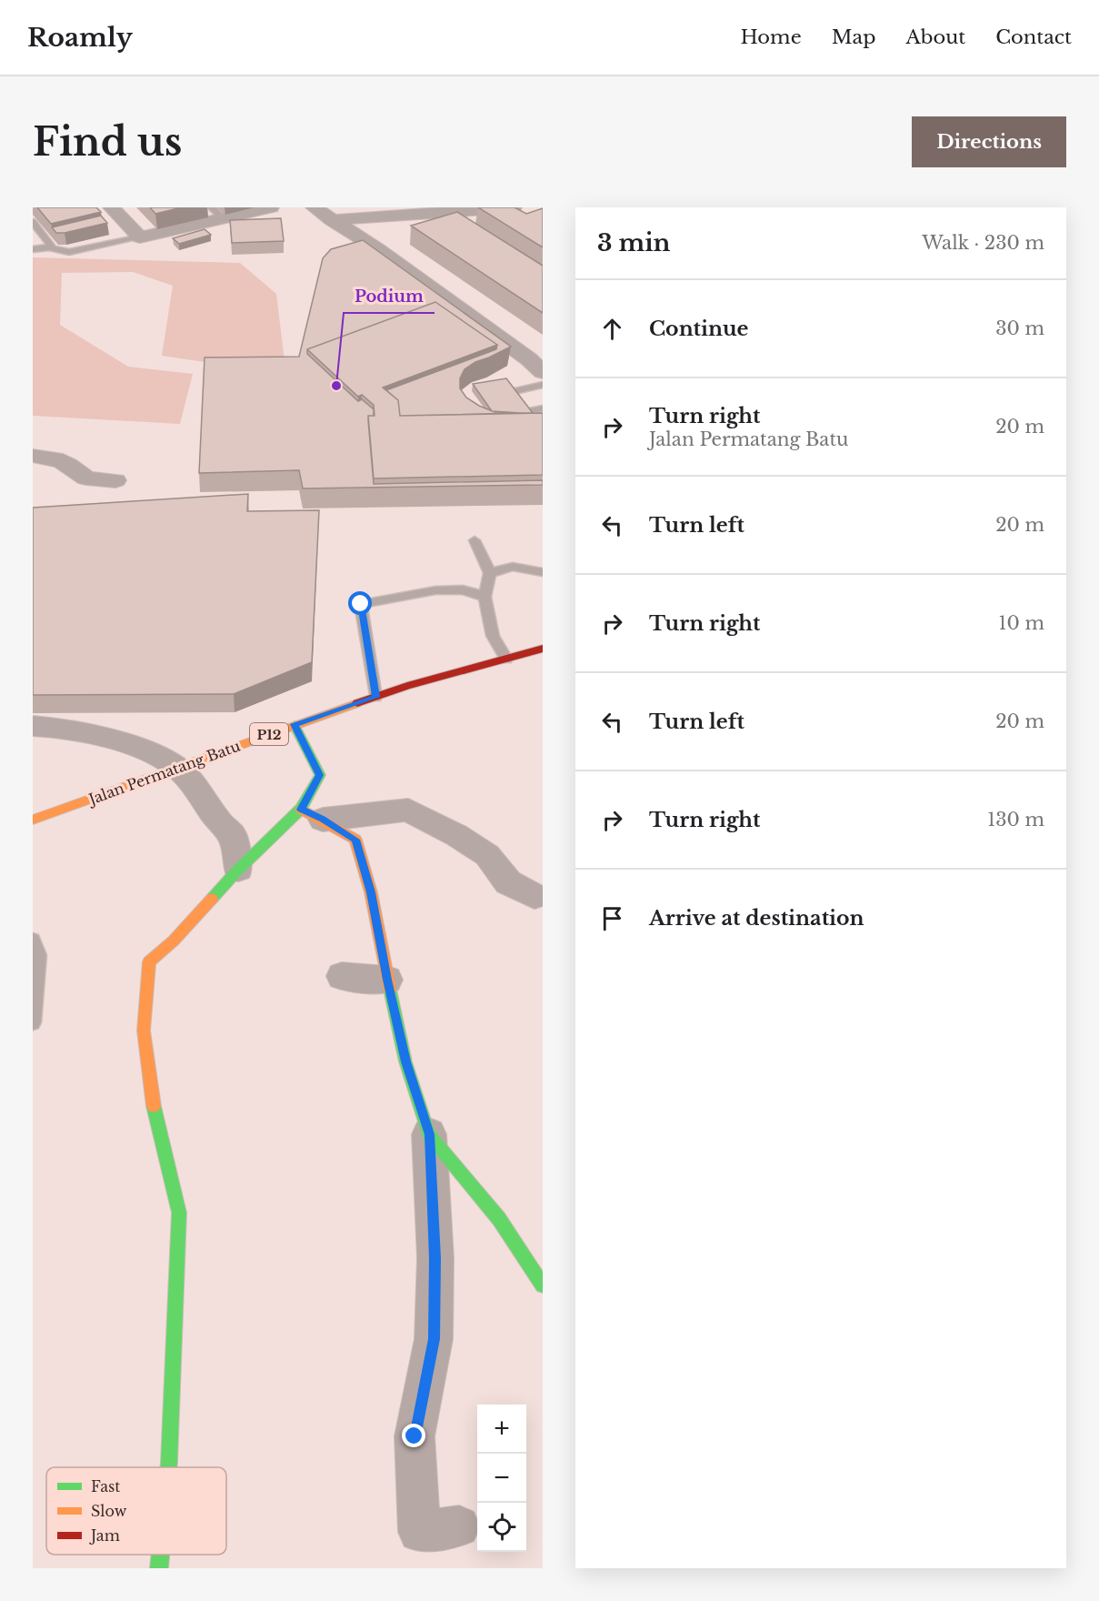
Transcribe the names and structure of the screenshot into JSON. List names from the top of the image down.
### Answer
{
  "streets": {
    "street": ["P12", "Jalan Permatang Batu"]
  },
  "places": ["Podium"],
  "legend": ["Fast", "Slow", "Jam"],
  "page": {
    "header": "Roamly",
    "nav": [
      "Home",
      "Map",
      "About",
      "Contact"
    ],
    "buttons": "Directions",
    "title": "Find us",
    "heading": ["3 min", "Walk · 230 m"],
    "list": [
      ["Continue", "30 m"],
      ["Turn right", "Jalan Permatang Batu", "20 m"],
      ["Turn left", "20 m"],
      ["Turn right", "10 m"],
      ["Turn left", "20 m"],
      ["Turn right", "130 m"],
      "Arrive at destination"
    ],
    "map_buttons": ["+", "−"]
  }
}
